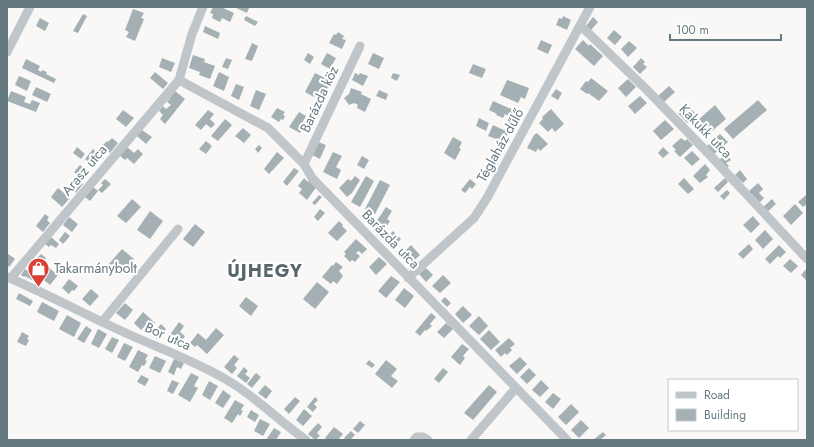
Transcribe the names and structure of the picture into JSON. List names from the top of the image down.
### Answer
{
  "streets": {
    "street": [
      "Barázda köz",
      "Kakukk utca",
      "Téglaház dűlő",
      "Arasz utca",
      "Barázda utca",
      "Bor utca"
    ]
  },
  "crossings": [
    ["Barázda köz", "Barázda utca"],
    ["Kakukk utca", "Téglaház dűlő"],
    ["Téglaház dűlő", "Barázda utca"],
    ["Arasz utca", "Barázda utca"],
    ["Arasz utca", "Bor utca"]
  ],
  "districts": ["ÚJHEGY"],
  "places": {
    "shop": ["Takarmánybolt"]
  },
  "legend": ["Road", "Building"],
  "scale_bar": "100 m"
}
